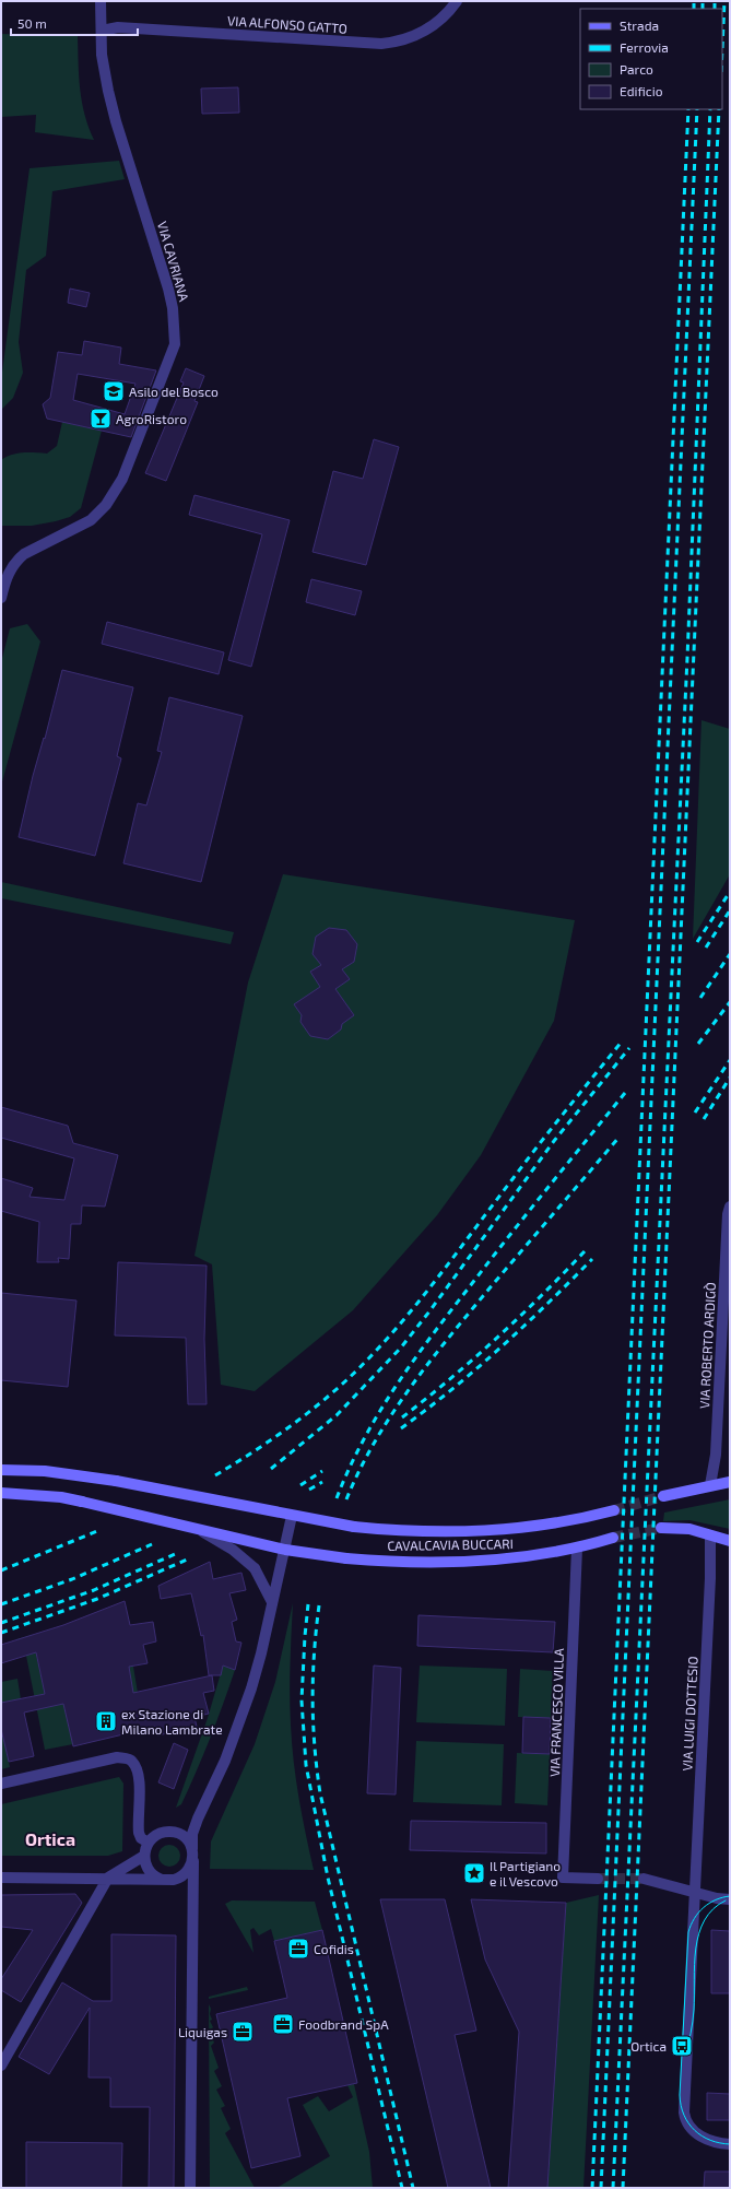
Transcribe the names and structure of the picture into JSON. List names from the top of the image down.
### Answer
{
  "streets": {
    "street": [
      "VIA ALFONSO GATTO",
      "VIA CAVRIANA",
      "VIA ROBERTO ARDIGÒ",
      "CAVALCAVIA BUCCARI",
      "VIA FRANCESCO VILLA",
      "VIA LUIGI DOTTESIO"
    ]
  },
  "crossings": [
    ["VIA ALFONSO GATTO", "VIA CAVRIANA"],
    ["CAVALCAVIA BUCCARI", "VIA FRANCESCO VILLA"]
  ],
  "districts": ["Ortica"],
  "places": {
    "school or university": ["Asilo del Bosco"],
    "bar": ["AgroRistoro"],
    "building": ["ex Stazione di Milano Lambrate"],
    "place": ["Il Partigiano e il Vescovo"],
    "office": ["Cofidis", "Foodbrand SpA", "Liquigas"],
    "bus stop": ["Ortica"]
  },
  "legend": [
    "Strada",
    "Ferrovia",
    "Parco",
    "Edificio"
  ],
  "scale_bar": "50 m"
}
